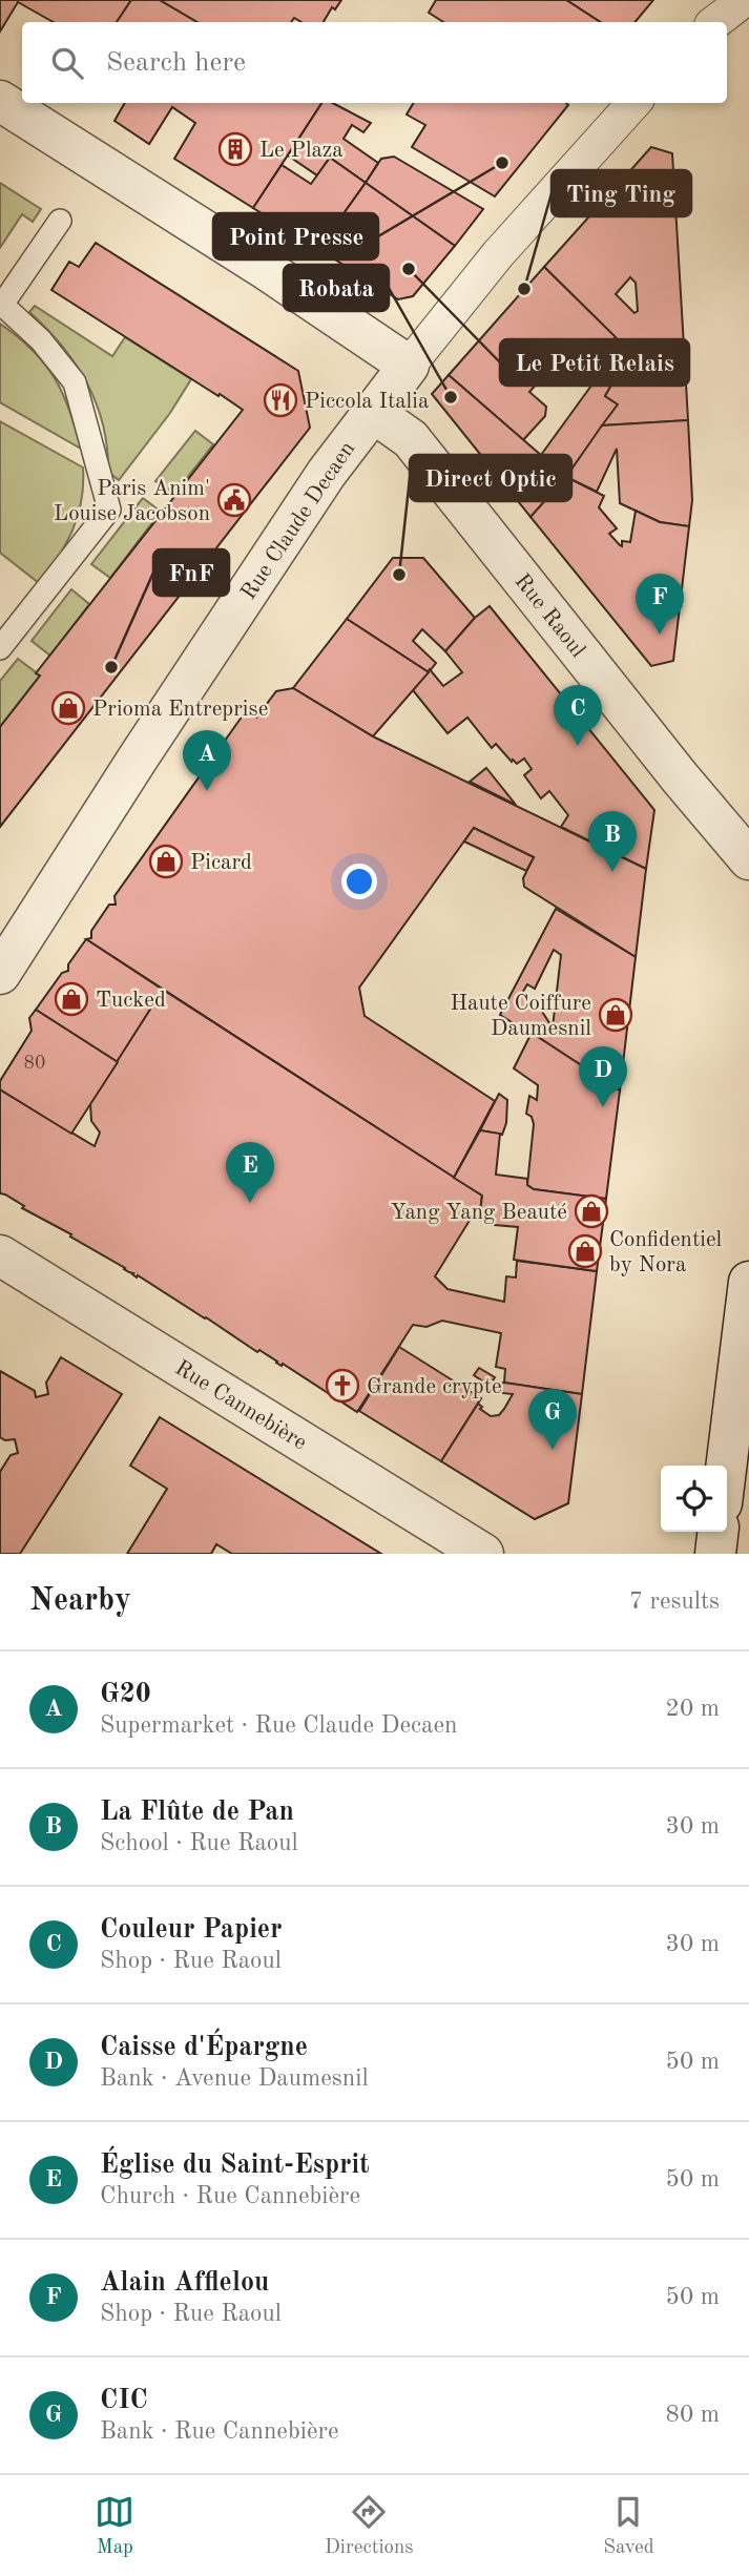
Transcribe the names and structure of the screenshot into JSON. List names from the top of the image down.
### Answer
{
  "streets": {
    "street": ["Rue Claude Decaen", "Rue Raoul", "Rue Cannebière"]
  },
  "crossings": [
    ["Rue Claude Decaen", "Rue Raoul"]
  ],
  "places": {
    "building": ["Le Plaza"],
    "other": [
      "Point Presse",
      "Le Petit Relais",
      "Ting Ting",
      "Robata",
      "Direct Optic",
      "FnF"
    ],
    "restaurant": ["Piccola Italia"],
    "public building": ["Paris Anim' Louise Jacobson"],
    "shop": [
      "Prioma Entreprise",
      "Picard",
      "Tucked",
      "Haute Coiffure Daumesnil",
      "Yang Yang Beauté",
      "Confidentiel by Nora"
    ],
    "church": ["Grande crypte"]
  },
  "house_numbers": ["80"],
  "page": {
    "search": "Search here",
    "pins": [
      "F",
      "C",
      "A",
      "B",
      "D",
      "E",
      "G"
    ],
    "heading": ["Nearby", "7 results"],
    "list": [
      {
        "mark": "A",
        "name": "G20",
        "note": "Supermarket · Rue Claude Decaen",
        "value": "20 m"
      },
      {
        "mark": "B",
        "name": "La Flûte de Pan",
        "note": "School · Rue Raoul",
        "value": "30 m"
      },
      {
        "mark": "C",
        "name": "Couleur Papier",
        "note": "Shop · Rue Raoul",
        "value": "30 m"
      },
      {
        "mark": "D",
        "name": "Caisse d'Épargne",
        "note": "Bank · Avenue Daumesnil",
        "value": "50 m"
      },
      {
        "mark": "E",
        "name": "Église du Saint-Esprit",
        "note": "Church · Rue Cannebière",
        "value": "50 m"
      },
      {
        "mark": "F",
        "name": "Alain Afflelou",
        "note": "Shop · Rue Raoul",
        "value": "50 m"
      },
      {
        "mark": "G",
        "name": "CIC",
        "note": "Bank · Rue Cannebière",
        "value": "80 m"
      }
    ],
    "nav": ["Map", "Directions", "Saved"]
  }
}
